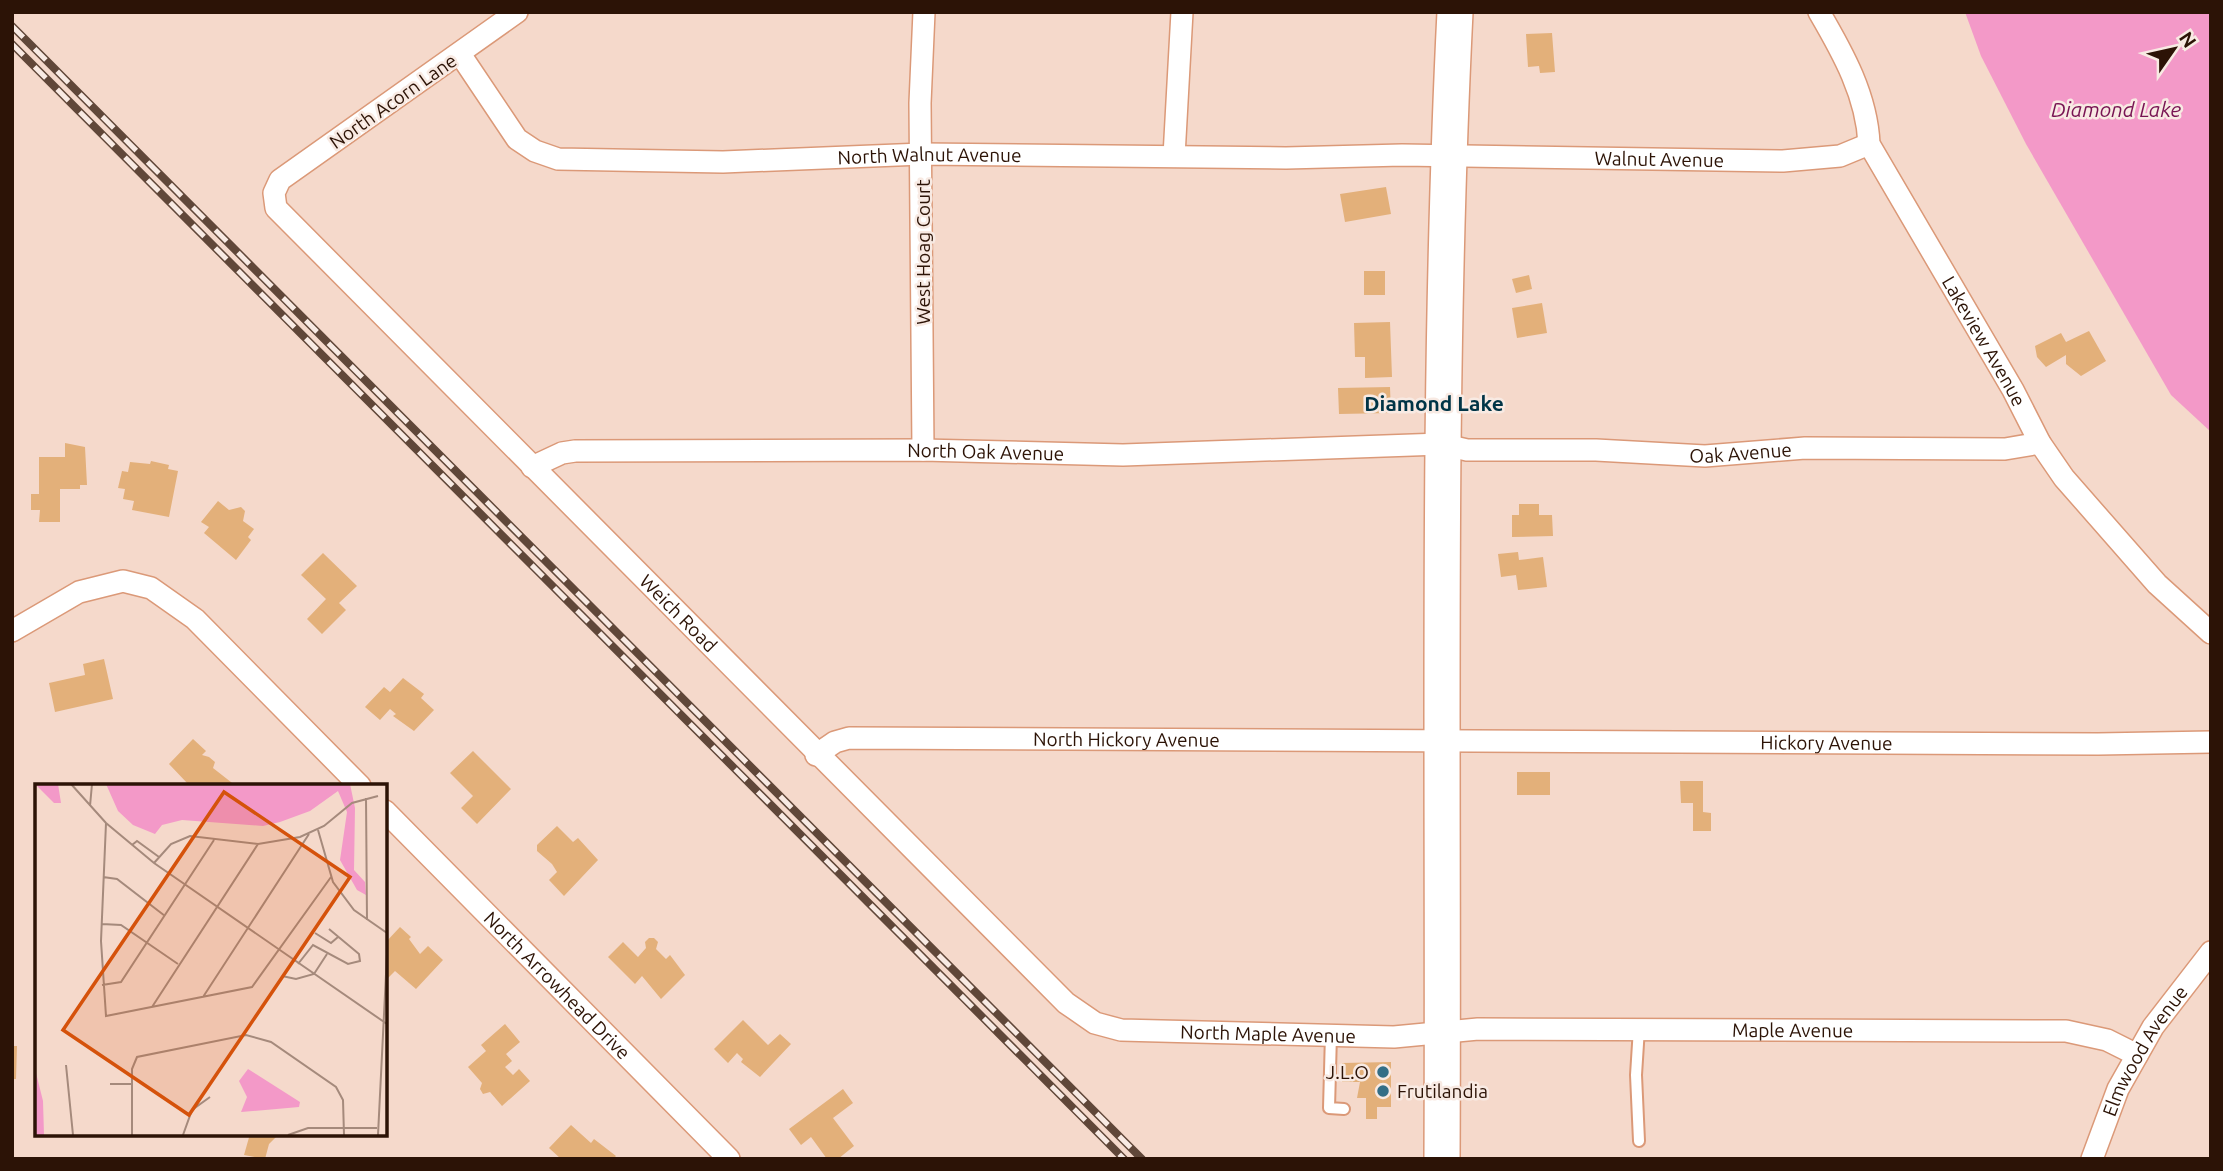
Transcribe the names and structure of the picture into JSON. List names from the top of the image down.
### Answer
{
  "streets": {
    "street": [
      "North Acorn Lane",
      "North Walnut Avenue",
      "Walnut Avenue",
      "West Hoag Court",
      "Lakeview Avenue",
      "Oak Avenue",
      "North Oak Avenue",
      "Weich Road",
      "North Hickory Avenue",
      "Hickory Avenue",
      "North Arrowhead Drive",
      "Maple Avenue",
      "North Maple Avenue",
      "Elmwood Avenue"
    ]
  },
  "crossings": [
    ["North Acorn Lane", "North Walnut Avenue"],
    ["North Acorn Lane", "Weich Road"],
    ["North Walnut Avenue", "Walnut Avenue"],
    ["North Walnut Avenue", "West Hoag Court"],
    ["Walnut Avenue", "Lakeview Avenue"],
    ["West Hoag Court", "North Oak Avenue"],
    ["Lakeview Avenue", "Oak Avenue"],
    ["Oak Avenue", "North Oak Avenue"],
    ["North Oak Avenue", "Weich Road"],
    ["Weich Road", "North Hickory Avenue"],
    ["Weich Road", "North Maple Avenue"],
    ["North Hickory Avenue", "Hickory Avenue"],
    ["Maple Avenue", "North Maple Avenue"],
    ["Maple Avenue", "Elmwood Avenue"]
  ],
  "districts": ["Diamond Lake"],
  "water": ["Diamond Lake"],
  "places": ["J.L.O", "Frutilandia"],
  "north": "top right"
}
